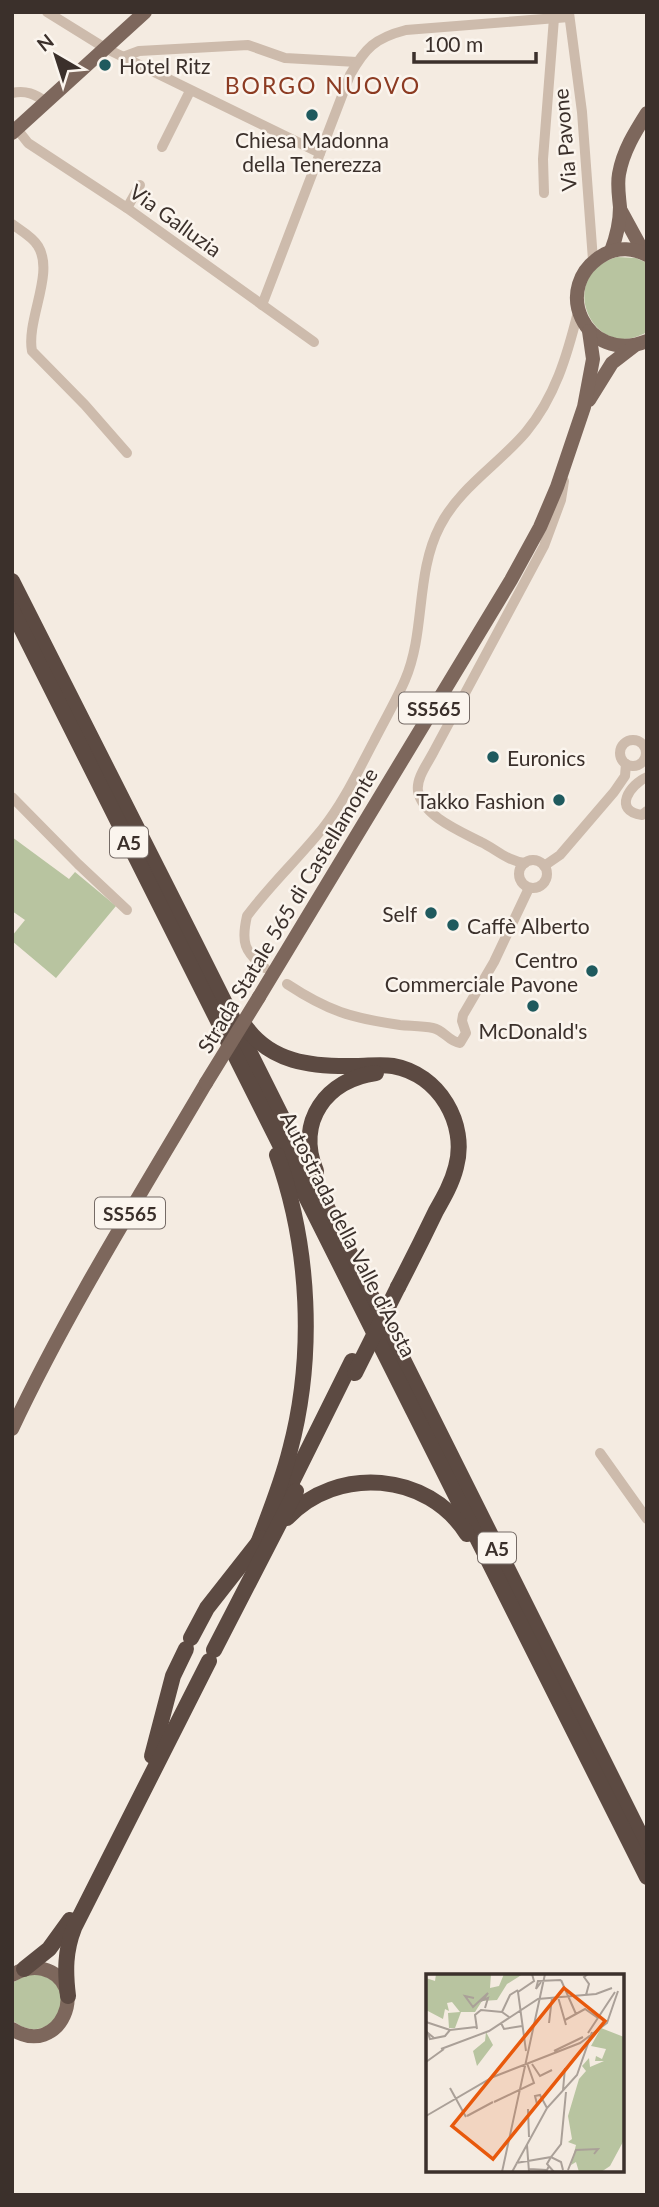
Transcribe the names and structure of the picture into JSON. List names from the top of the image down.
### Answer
{
  "streets": {
    "highway": ["A5", "Autostrada della Valle d'Aosta"],
    "main road": ["SS565", "Strada Statale 565 di Castellamonte"],
    "street": ["Via Pavone", "Via Galluzia"]
  },
  "crossings": [
    ["Via Pavone", "Via Galluzia"],
    ["SS565", "Strada Statale 565 di Castellamonte"]
  ],
  "districts": ["BORGO NUOVO"],
  "places": [
    "Hotel Ritz",
    "Chiesa Madonna della Tenerezza",
    "Euronics",
    "Takko Fashion",
    "Self",
    "Caffè Alberto",
    "Centro Commerciale Pavone",
    "McDonald's"
  ],
  "scale_bar": "100 m",
  "north": "top left"
}
